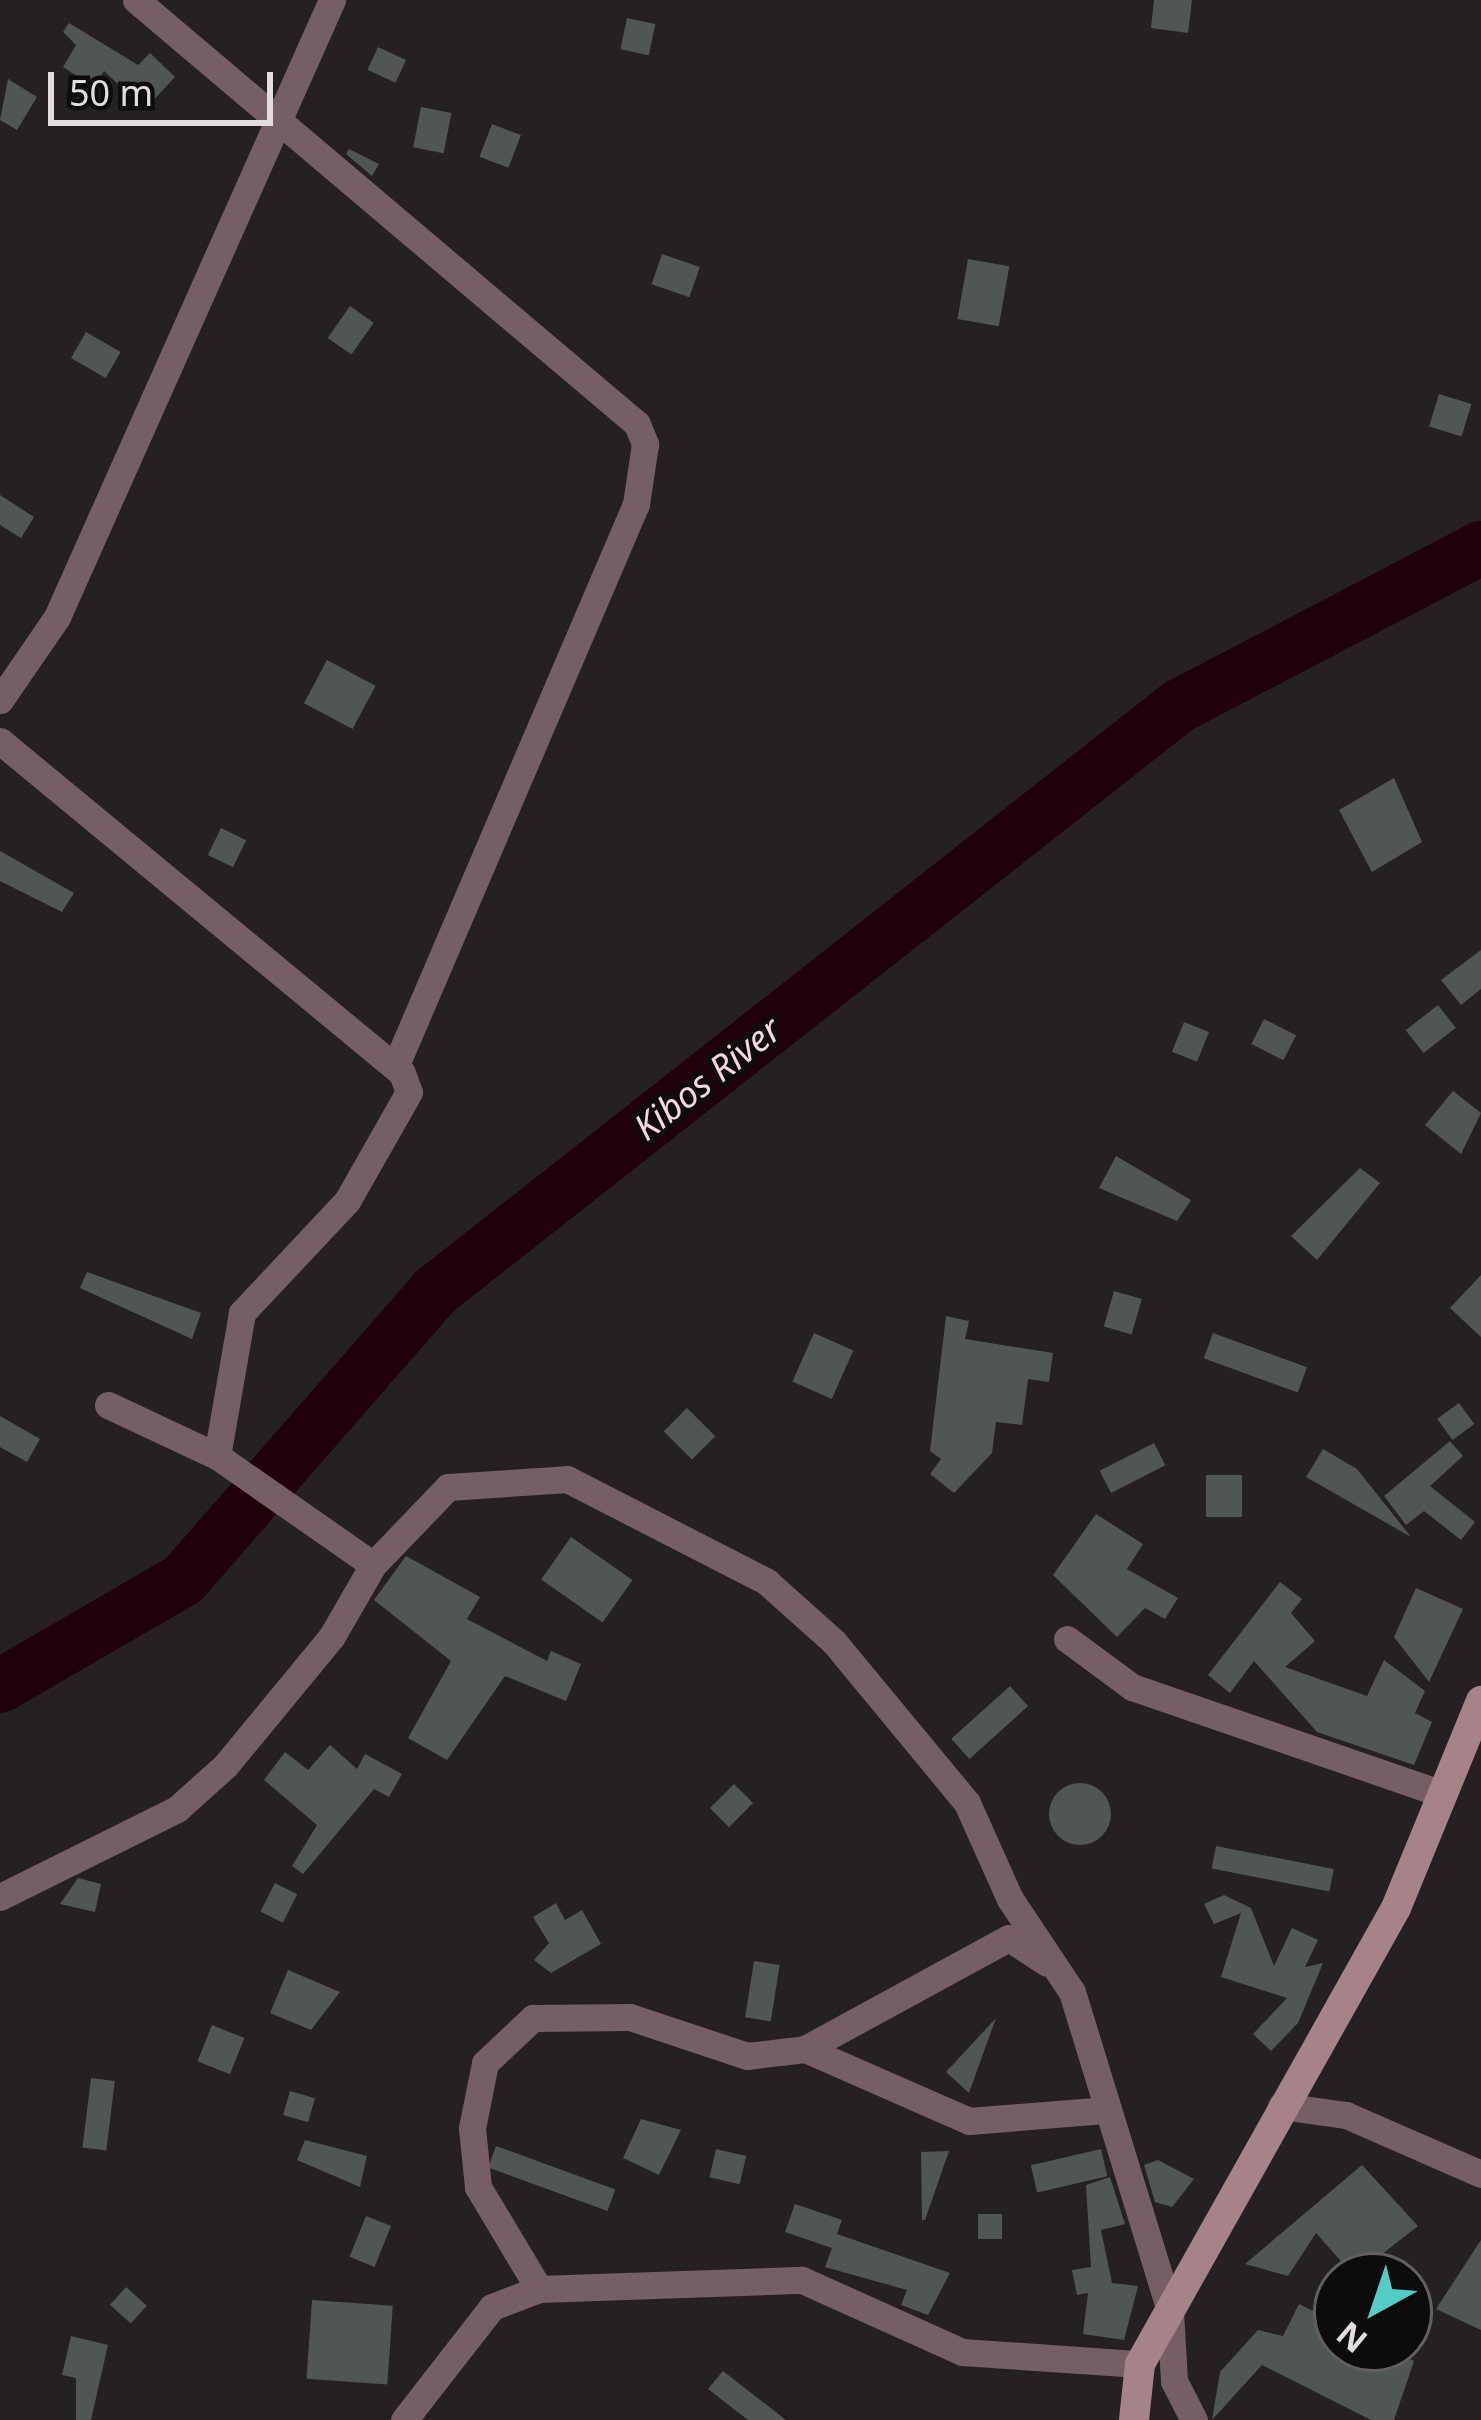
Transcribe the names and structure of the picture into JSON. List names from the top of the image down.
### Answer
{
  "water": ["Kibos River"],
  "scale_bar": "50 m",
  "north": "bottom left"
}
